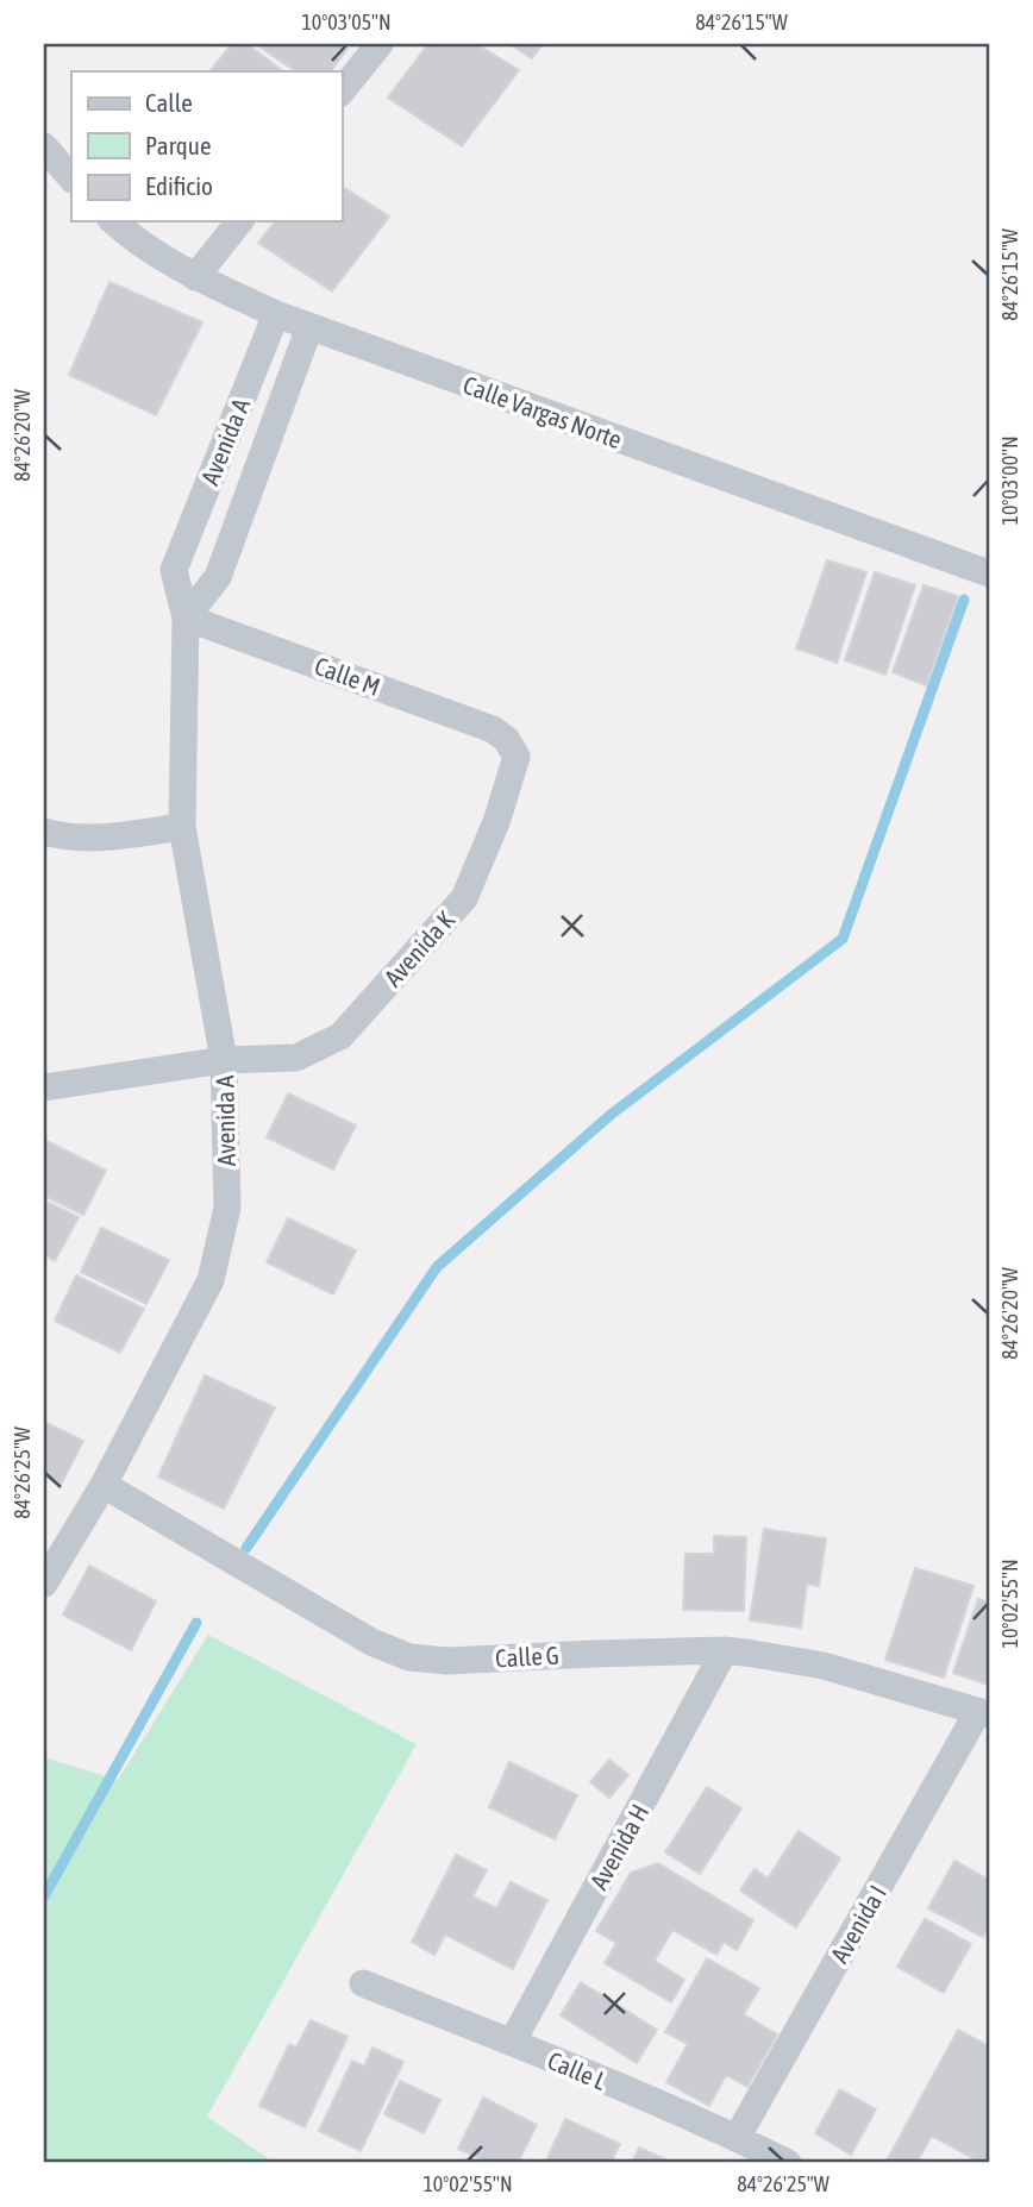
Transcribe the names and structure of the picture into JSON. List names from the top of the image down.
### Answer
{
  "streets": {
    "street": [
      "Calle Vargas Norte",
      "Avenida A",
      "Calle M",
      "Avenida K",
      "Calle G",
      "Avenida H",
      "Avenida I",
      "Calle L"
    ]
  },
  "crossings": [
    ["Calle Vargas Norte", "Avenida A"],
    ["Avenida A", "Calle M"],
    ["Avenida A", "Avenida K"],
    ["Avenida A", "Calle G"],
    ["Calle M", "Avenida K"],
    ["Calle G", "Avenida H"],
    ["Calle G", "Avenida I"],
    ["Avenida H", "Calle L"],
    ["Avenida I", "Calle L"]
  ],
  "legend": ["Calle", "Parque", "Edificio"],
  "coordinates": [
    "10°03'05\"N",
    "84°26'15\"W",
    "84°26'20\"W",
    "10°03'00\"N",
    "84°26'25\"W",
    "10°02'55\"N"
  ]
}
